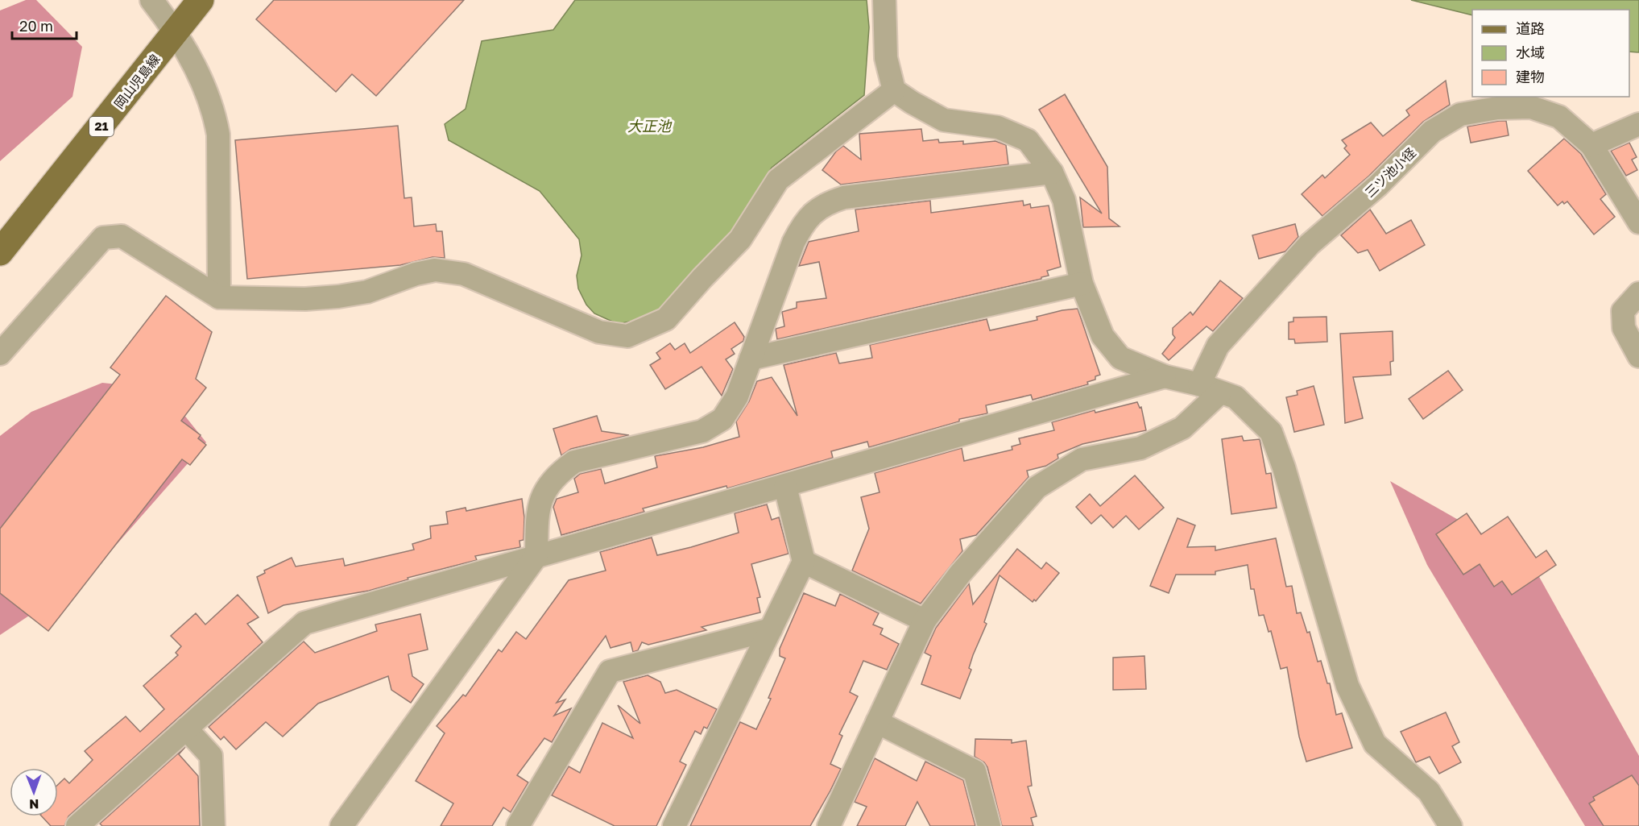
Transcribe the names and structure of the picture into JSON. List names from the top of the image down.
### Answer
{
  "streets": {
    "main road": ["岡山児島線", "21"],
    "street": ["三ツ池小径"]
  },
  "water": ["大正池"],
  "legend": ["道路", "水域", "建物"],
  "scale_bar": "20 m",
  "north": "bottom"
}
